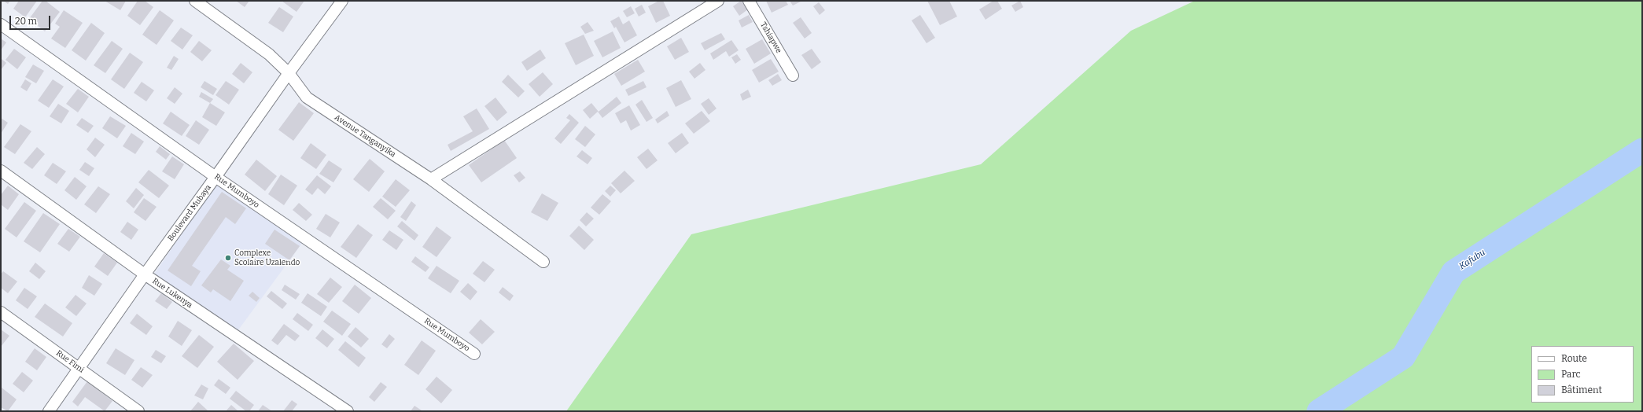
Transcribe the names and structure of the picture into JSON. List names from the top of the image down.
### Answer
{
  "streets": {
    "street": [
      "Tshiapwe",
      "Avenue Tanganyika",
      "Rue Mumboyo",
      "Boulevard Mubaya",
      "Rue Lukenya",
      "Rue Fimi"
    ]
  },
  "crossings": [
    ["Avenue Tanganyika", "Boulevard Mubaya"],
    ["Rue Mumboyo", "Boulevard Mubaya"],
    ["Boulevard Mubaya", "Rue Lukenya"],
    ["Boulevard Mubaya", "Rue Fimi"]
  ],
  "water": ["Kafubu"],
  "places": ["Complexe Scolaire Uzalendo"],
  "legend": ["Route", "Parc", "Bâtiment"],
  "scale_bar": "20 m"
}
